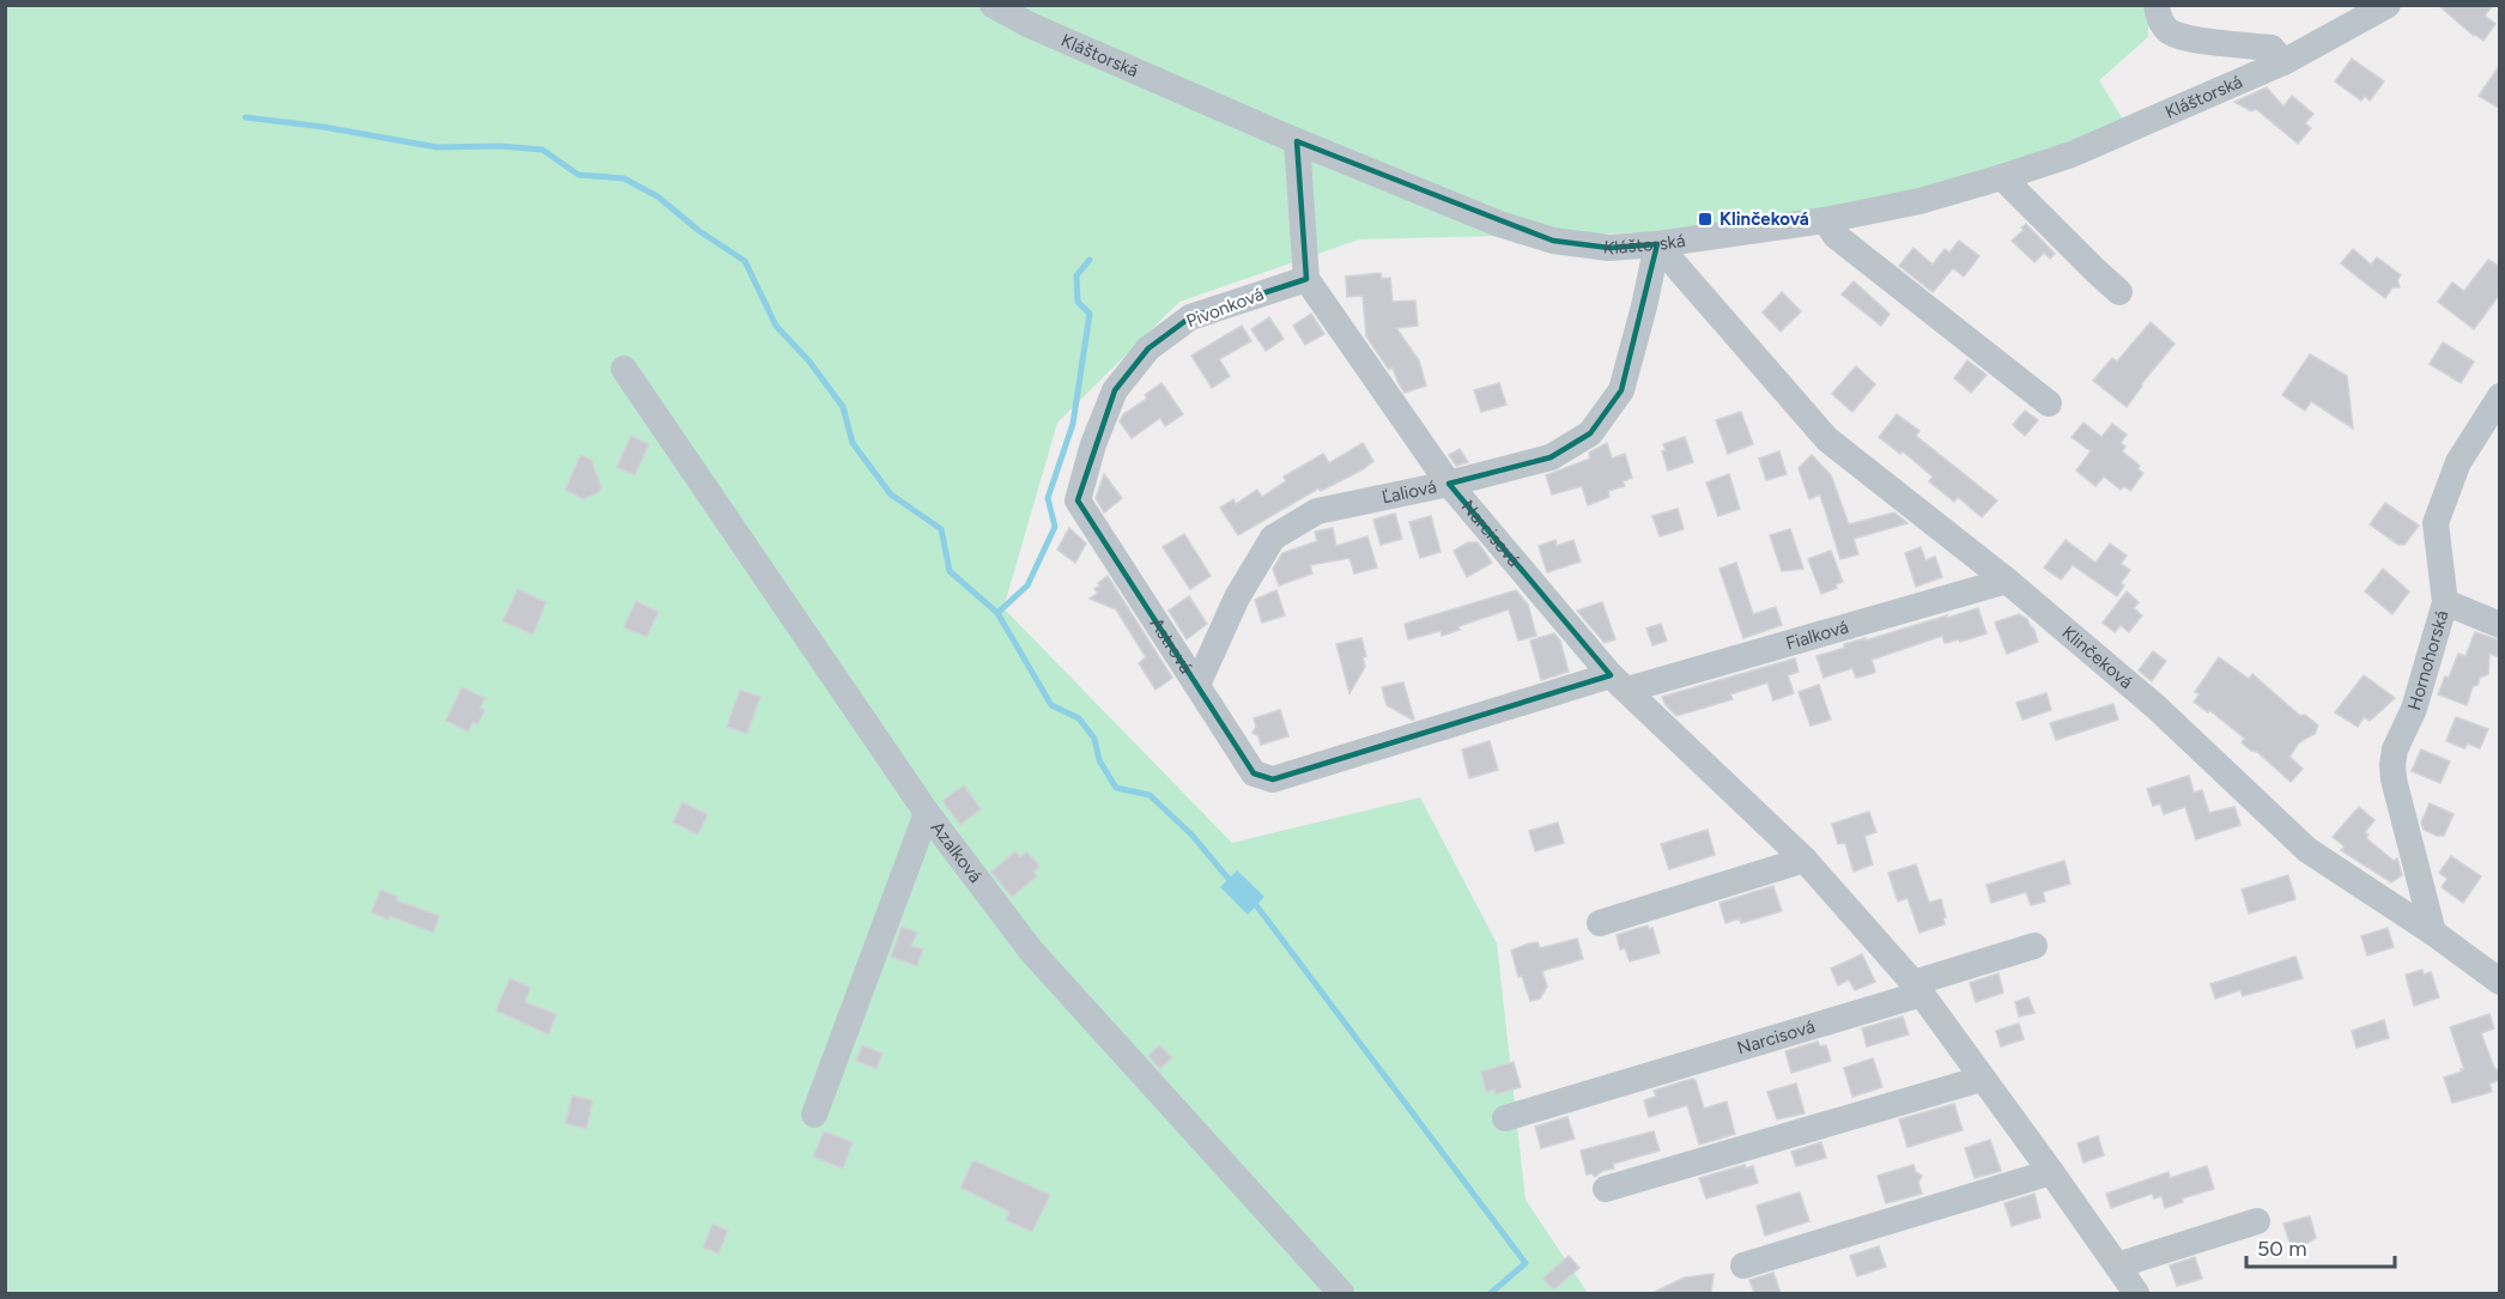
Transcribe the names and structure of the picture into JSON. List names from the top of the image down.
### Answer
{
  "streets": {
    "street": [
      "Kláštorská",
      "Pivonková",
      "Ľaliová",
      "Narcisová",
      "Fialková",
      "Astrová",
      "Klinčeková",
      "Hornohorská",
      "Azalková"
    ]
  },
  "crossings": [
    ["Kláštorská", "Ľaliová"],
    ["Kláštorská", "Klinčeková"],
    ["Pivonková", "Narcisová"],
    ["Pivonková", "Astrová"],
    ["Ľaliová", "Narcisová"],
    ["Ľaliová", "Astrová"],
    ["Ľaliová", "Klinčeková"],
    ["Narcisová", "Fialková"],
    ["Fialková", "Astrová"],
    ["Fialková", "Klinčeková"],
    ["Klinčeková", "Hornohorská"]
  ],
  "places": {
    "transit": ["Klinčeková"]
  },
  "scale_bar": "50 m"
}
